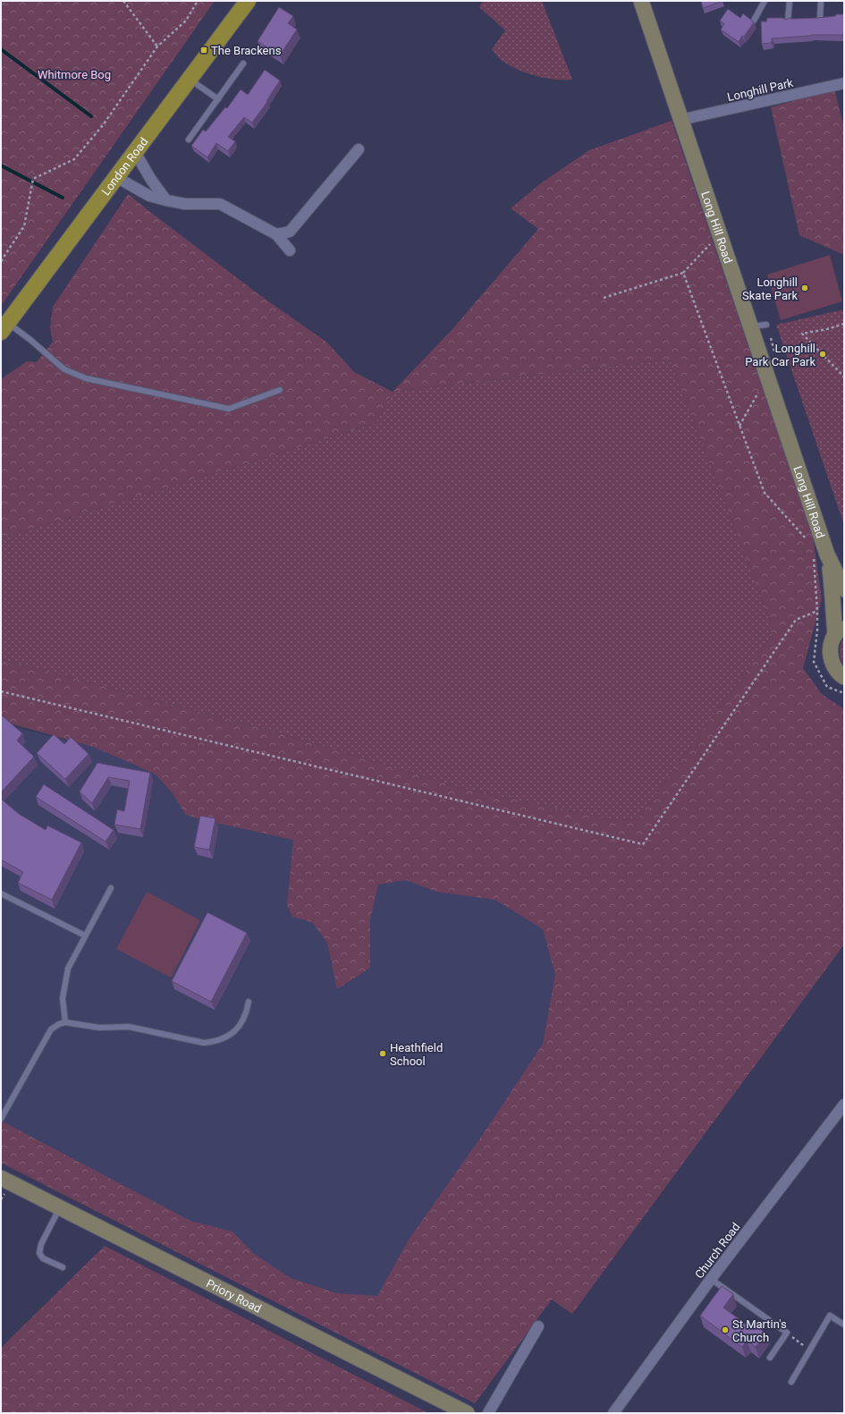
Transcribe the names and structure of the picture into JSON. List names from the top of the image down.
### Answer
{
  "streets": {
    "main road": ["London Road"],
    "street": [
      "Longhill Park",
      "Long Hill Road",
      "Church Road",
      "Priory Road"
    ]
  },
  "crossings": [
    ["Longhill Park", "Long Hill Road"]
  ],
  "parks": ["Whitmore Bog"],
  "places": {
    "transit": ["The Brackens"],
    "other": [
      "Longhill Skate Park",
      "Longhill Park Car Park",
      "Heathfield School",
      "St Martin's Church"
    ]
  }
}
